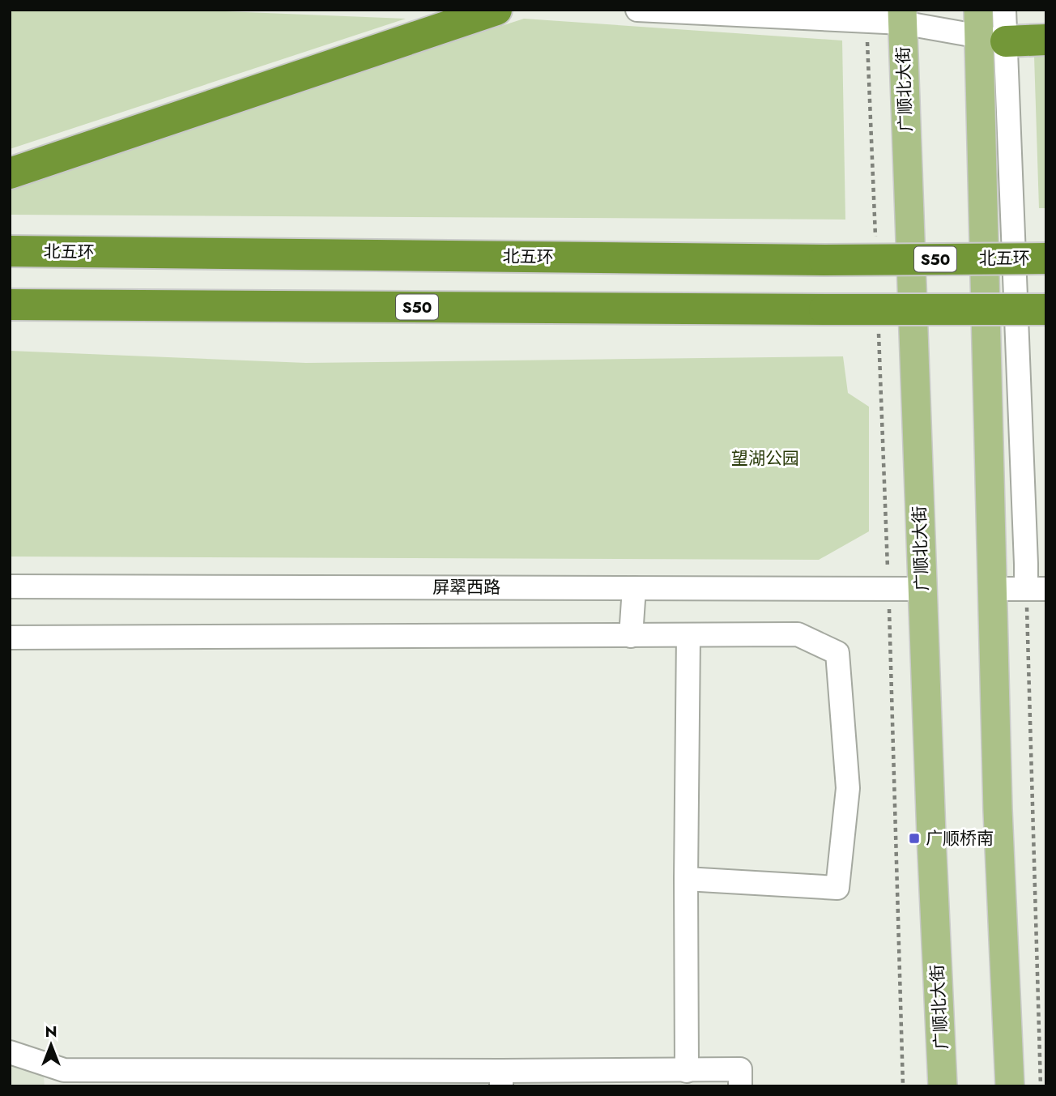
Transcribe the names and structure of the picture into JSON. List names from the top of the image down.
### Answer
{
  "streets": {
    "highway": ["北五环", "S50"],
    "main road": ["广顺北大街"],
    "street": ["屏翠西路"]
  },
  "crossings": [
    ["广顺北大街", "屏翠西路"]
  ],
  "parks": ["望湖公园"],
  "places": {
    "transit": ["广顺桥南"]
  },
  "north": "top"
}
